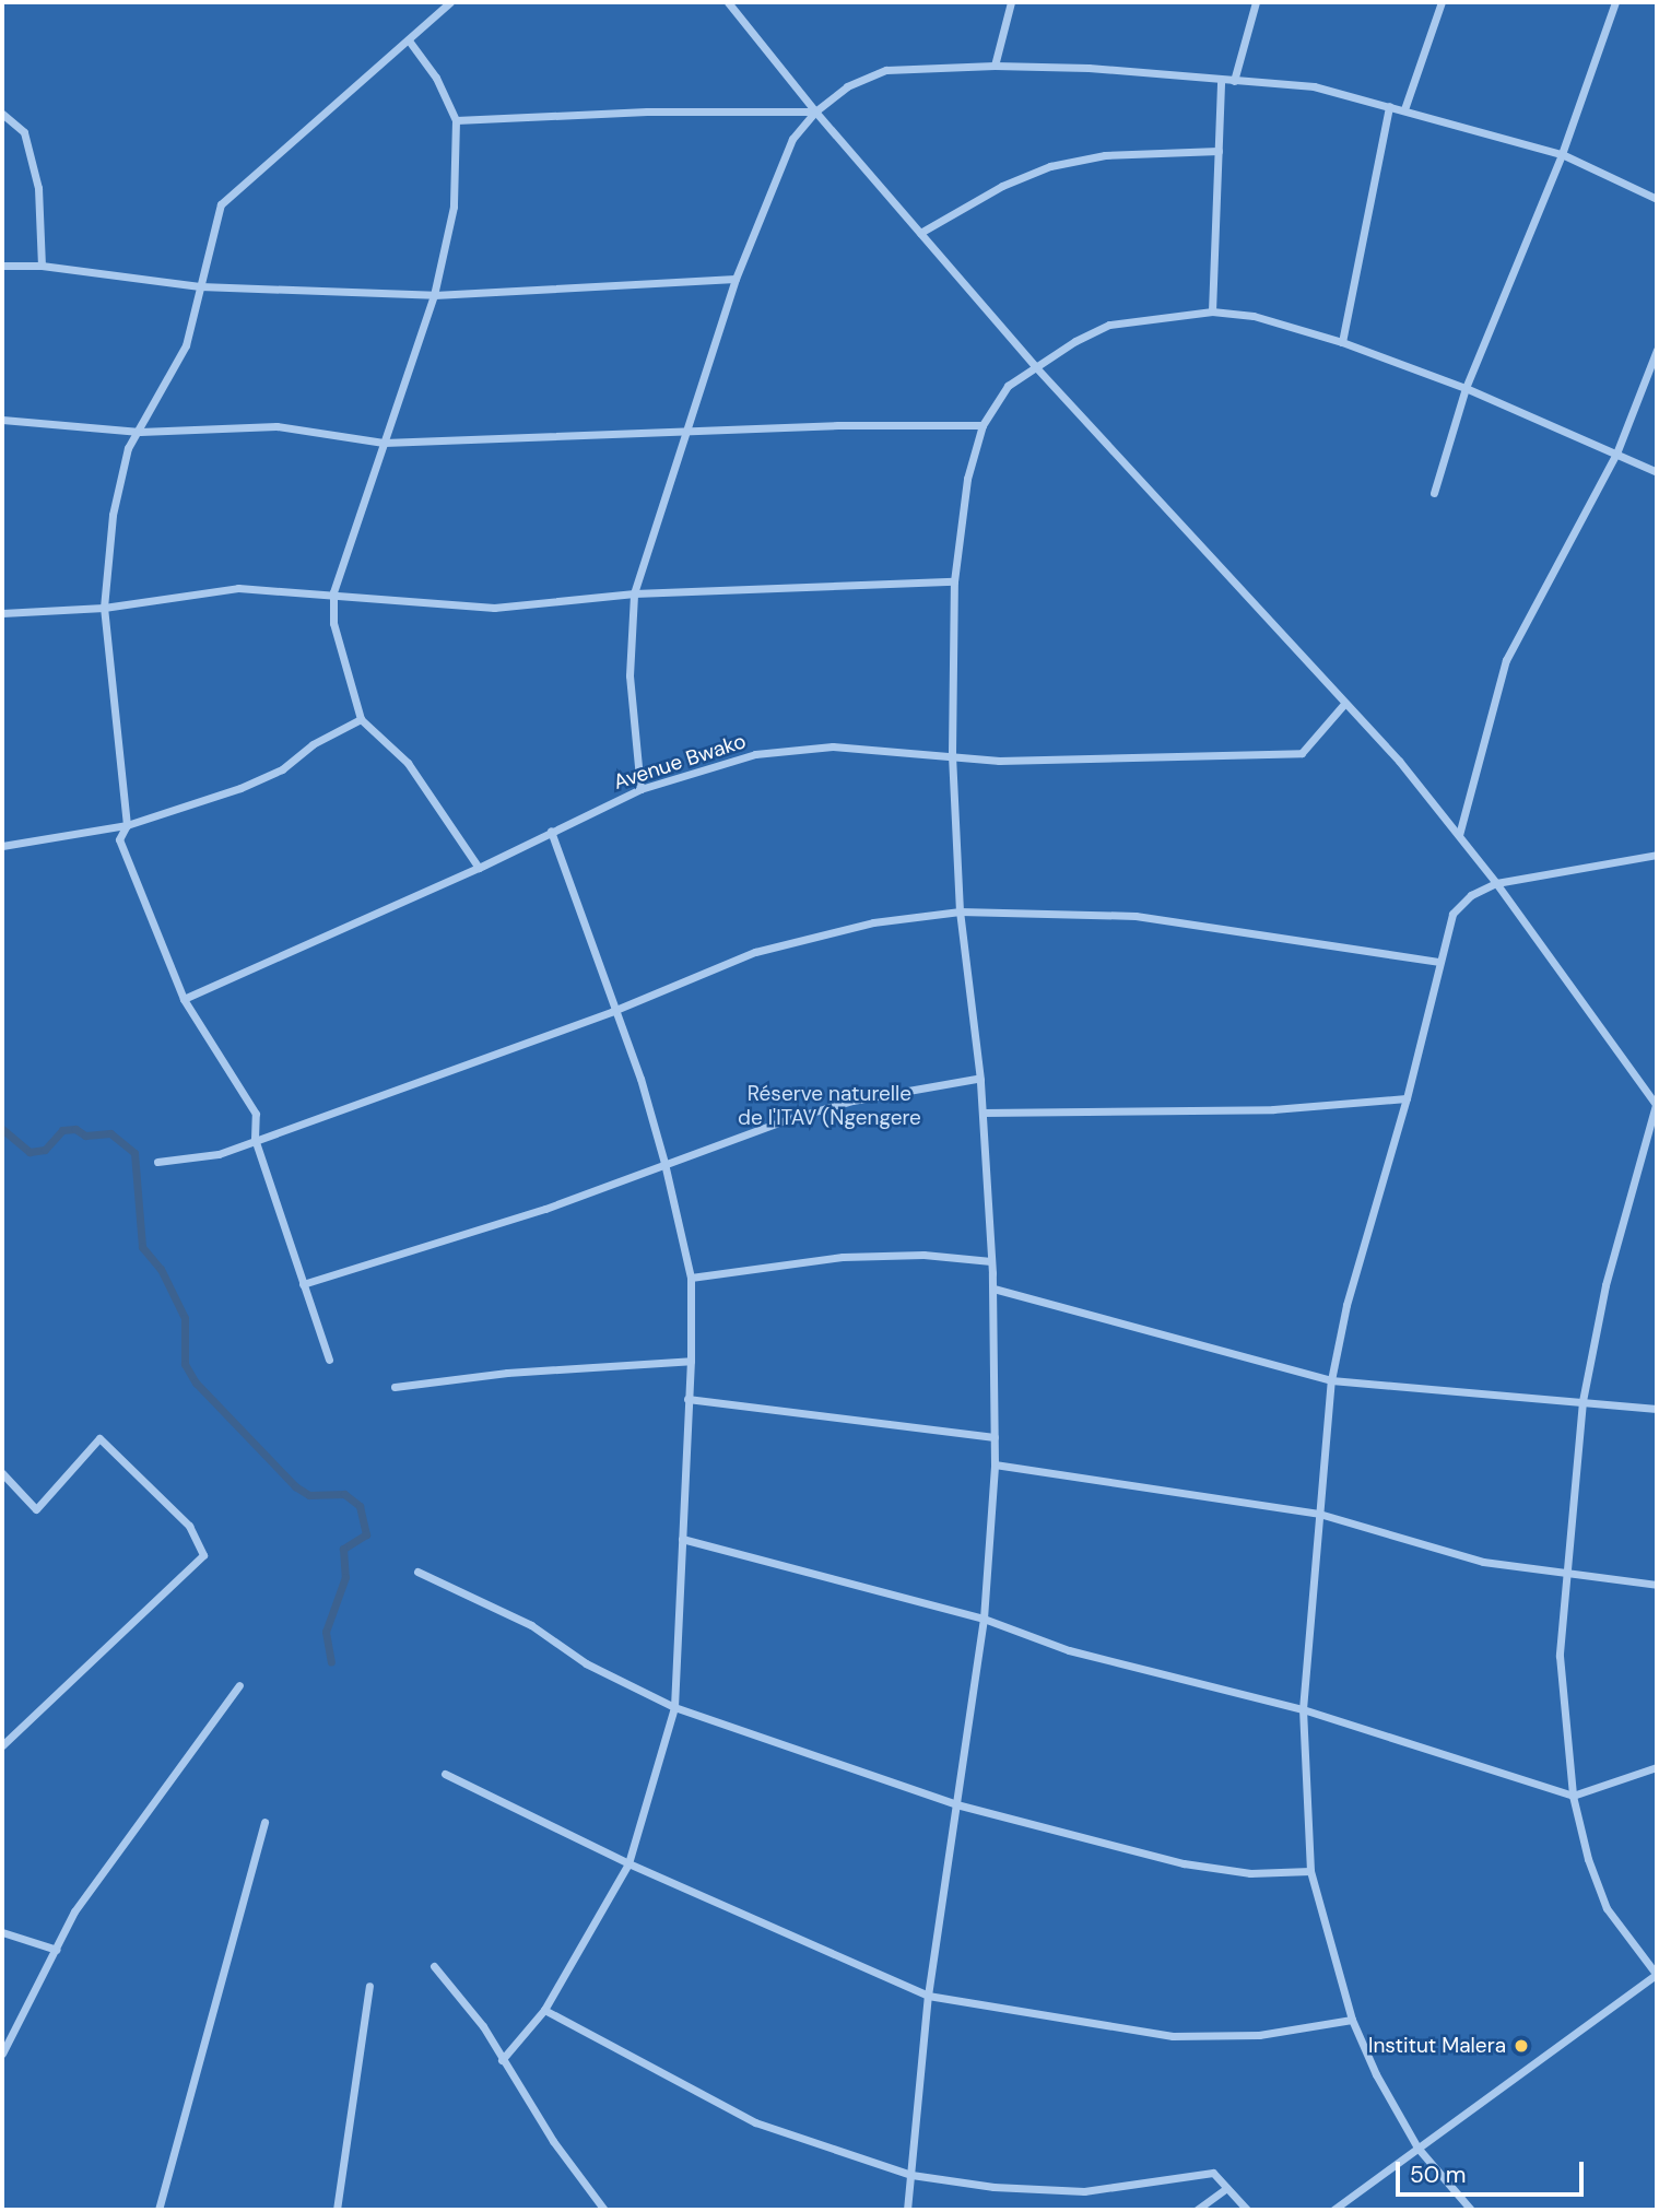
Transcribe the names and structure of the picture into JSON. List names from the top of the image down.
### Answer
{
  "streets": {
    "street": ["Avenue Bwako"]
  },
  "parks": ["Réserve naturelle de l'ITAV (Ngengere"],
  "places": ["Institut Malera"],
  "scale_bar": "50 m"
}
